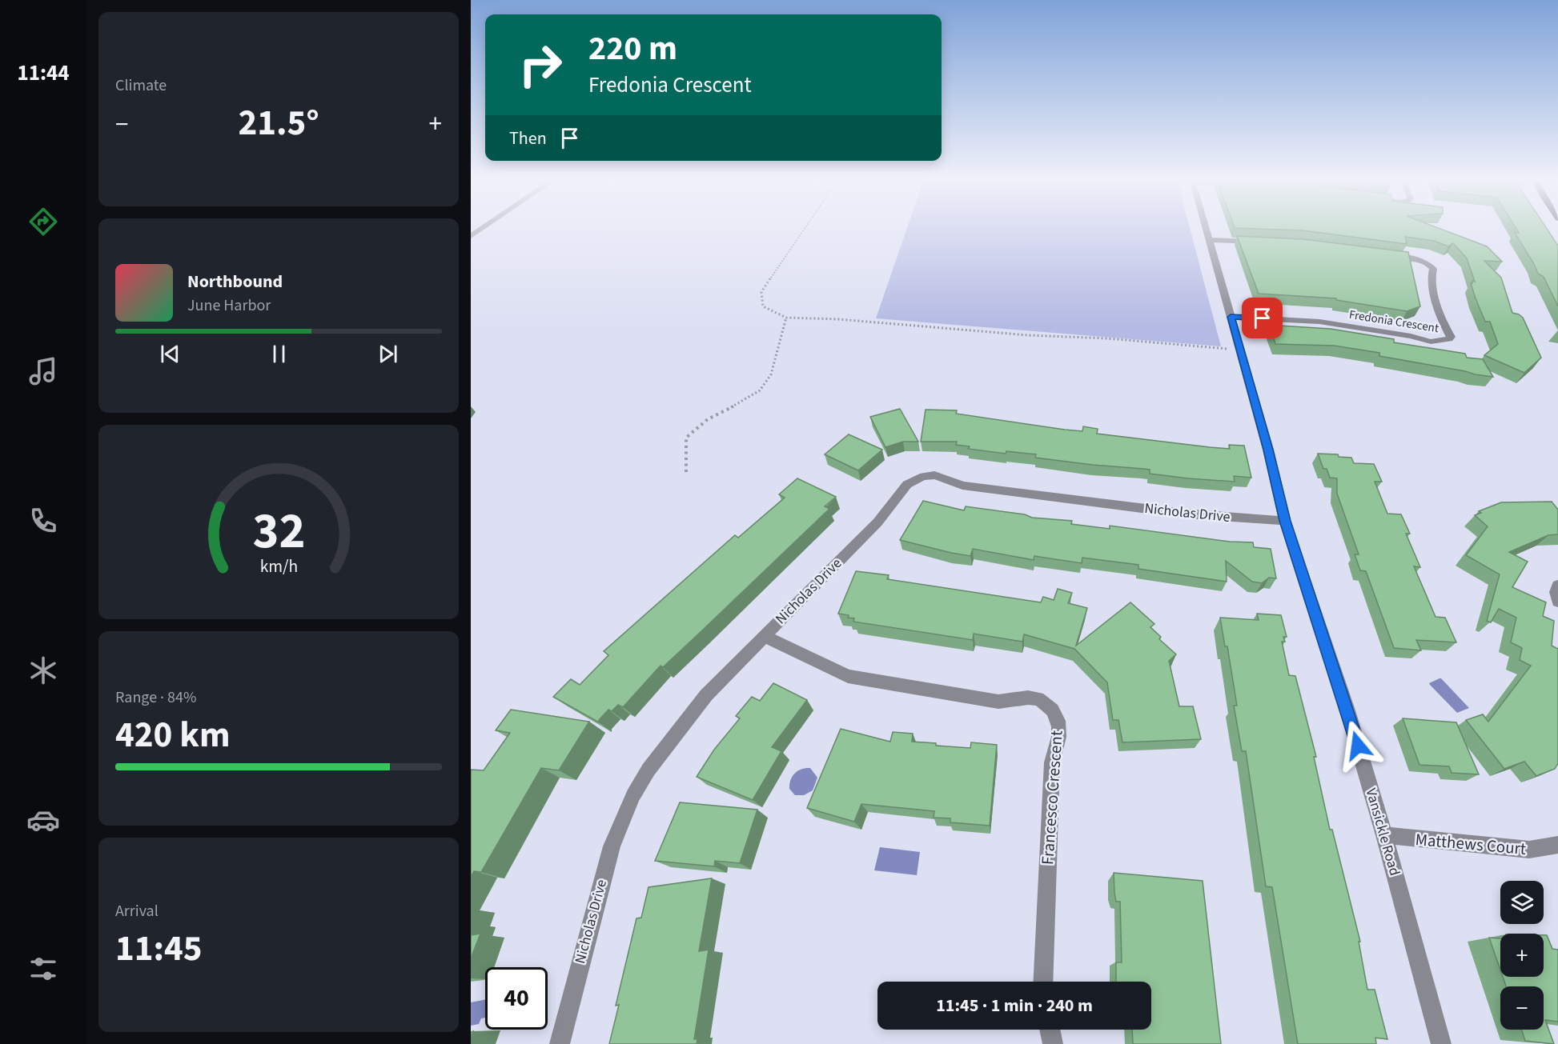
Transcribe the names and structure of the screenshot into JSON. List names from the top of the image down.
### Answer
{
  "streets": {
    "street": [
      "Fredonia Crescent",
      "Nicholas Drive",
      "Francesco Crescent",
      "Vansickle Road",
      "Matthews Court"
    ]
  },
  "crossings": [
    ["Fredonia Crescent", "Vansickle Road"],
    ["Nicholas Drive", "Francesco Crescent"],
    ["Nicholas Drive", "Vansickle Road"],
    ["Vansickle Road", "Matthews Court"]
  ],
  "page": {
    "tabs": "11:44",
    "tile": [
      "Climate",
      ["Range · 84%", "420 km"],
      ["Arrival", "11:45"]
    ],
    "turn": ["220 m", "Fredonia Crescent"],
    "heat": ["−", "21.5°", "+"],
    "then": "Then",
    "song": ["Northbound", "June Harbor"],
    "map_buttons": ["+", "−"],
    "limit": "40",
    "trip": "11:45 · 1 min · 240 m",
    "gauge": ["32", "km/h"]
  }
}
